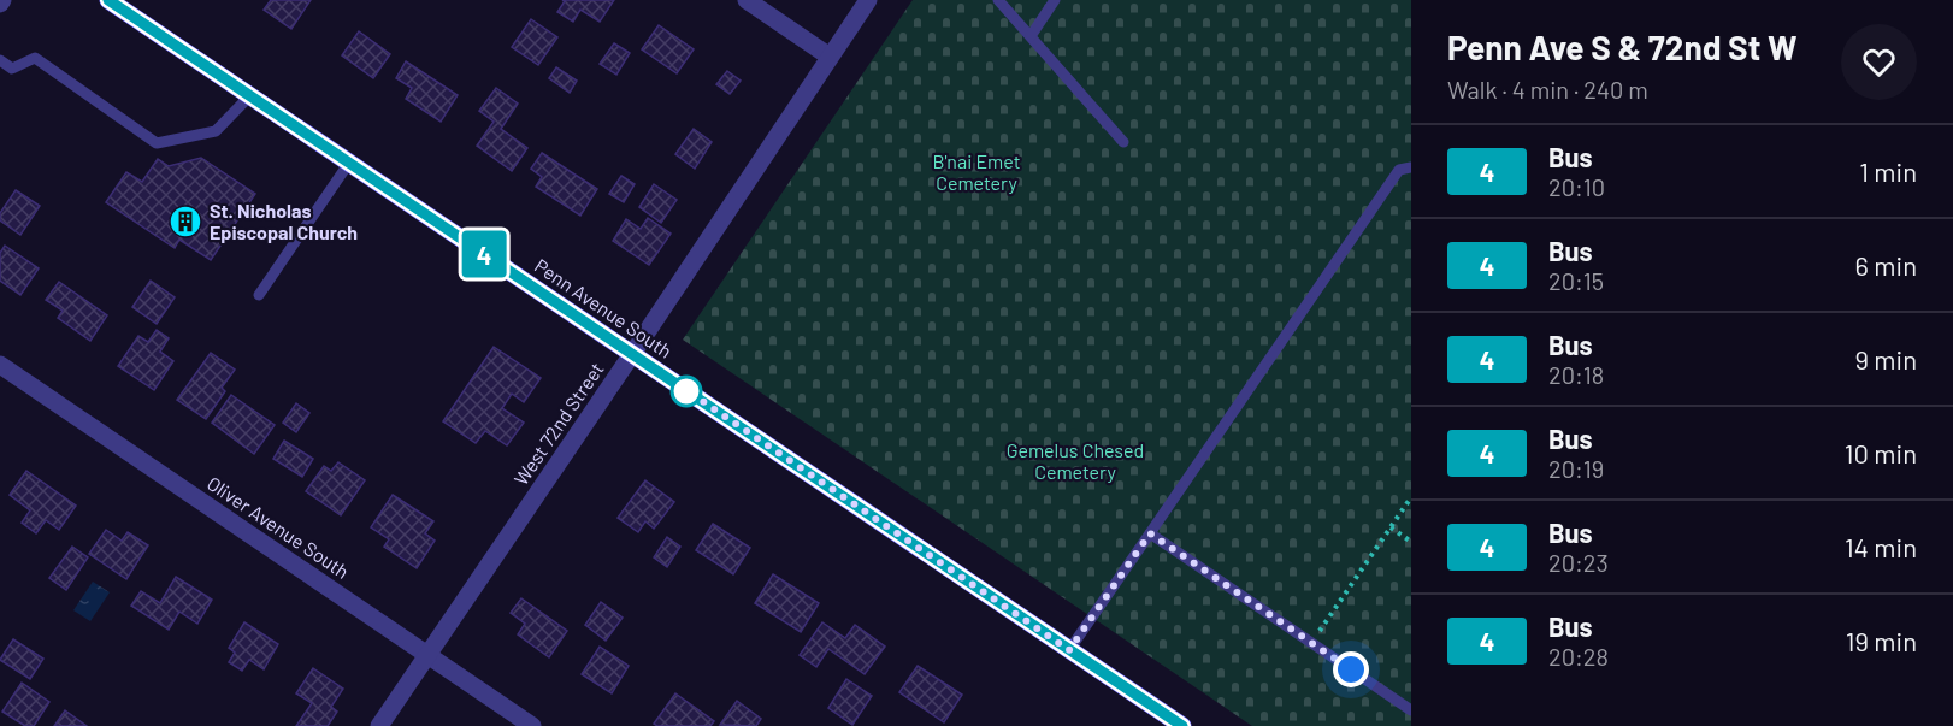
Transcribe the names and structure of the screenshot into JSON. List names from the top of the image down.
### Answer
{
  "streets": {
    "main road": ["Penn Avenue South"],
    "street": ["West 72nd Street", "Oliver Avenue South"]
  },
  "crossings": [
    ["Penn Avenue South", "West 72nd Street"],
    ["West 72nd Street", "Oliver Avenue South"]
  ],
  "parks": ["B'nai Emet Cemetery", "Gemelus Chesed Cemetery"],
  "places": {
    "building": ["St. Nicholas Episcopal Church"]
  },
  "lines": ["bus line 4"],
  "page": {
    "on_map": "4",
    "heading": ["Penn Ave S & 72nd St W", "Walk · 4 min · 240 m"],
    "list": [
      {
        "mark": "4",
        "name": "Bus",
        "note": "20:10",
        "value": "1 min"
      },
      {
        "mark": "4",
        "name": "Bus",
        "note": "20:15",
        "value": "6 min"
      },
      {
        "mark": "4",
        "name": "Bus",
        "note": "20:18",
        "value": "9 min"
      },
      {
        "mark": "4",
        "name": "Bus",
        "note": "20:19",
        "value": "10 min"
      },
      {
        "mark": "4",
        "name": "Bus",
        "note": "20:23",
        "value": "14 min"
      },
      {
        "mark": "4",
        "name": "Bus",
        "note": "20:28",
        "value": "19 min"
      }
    ]
  }
}
